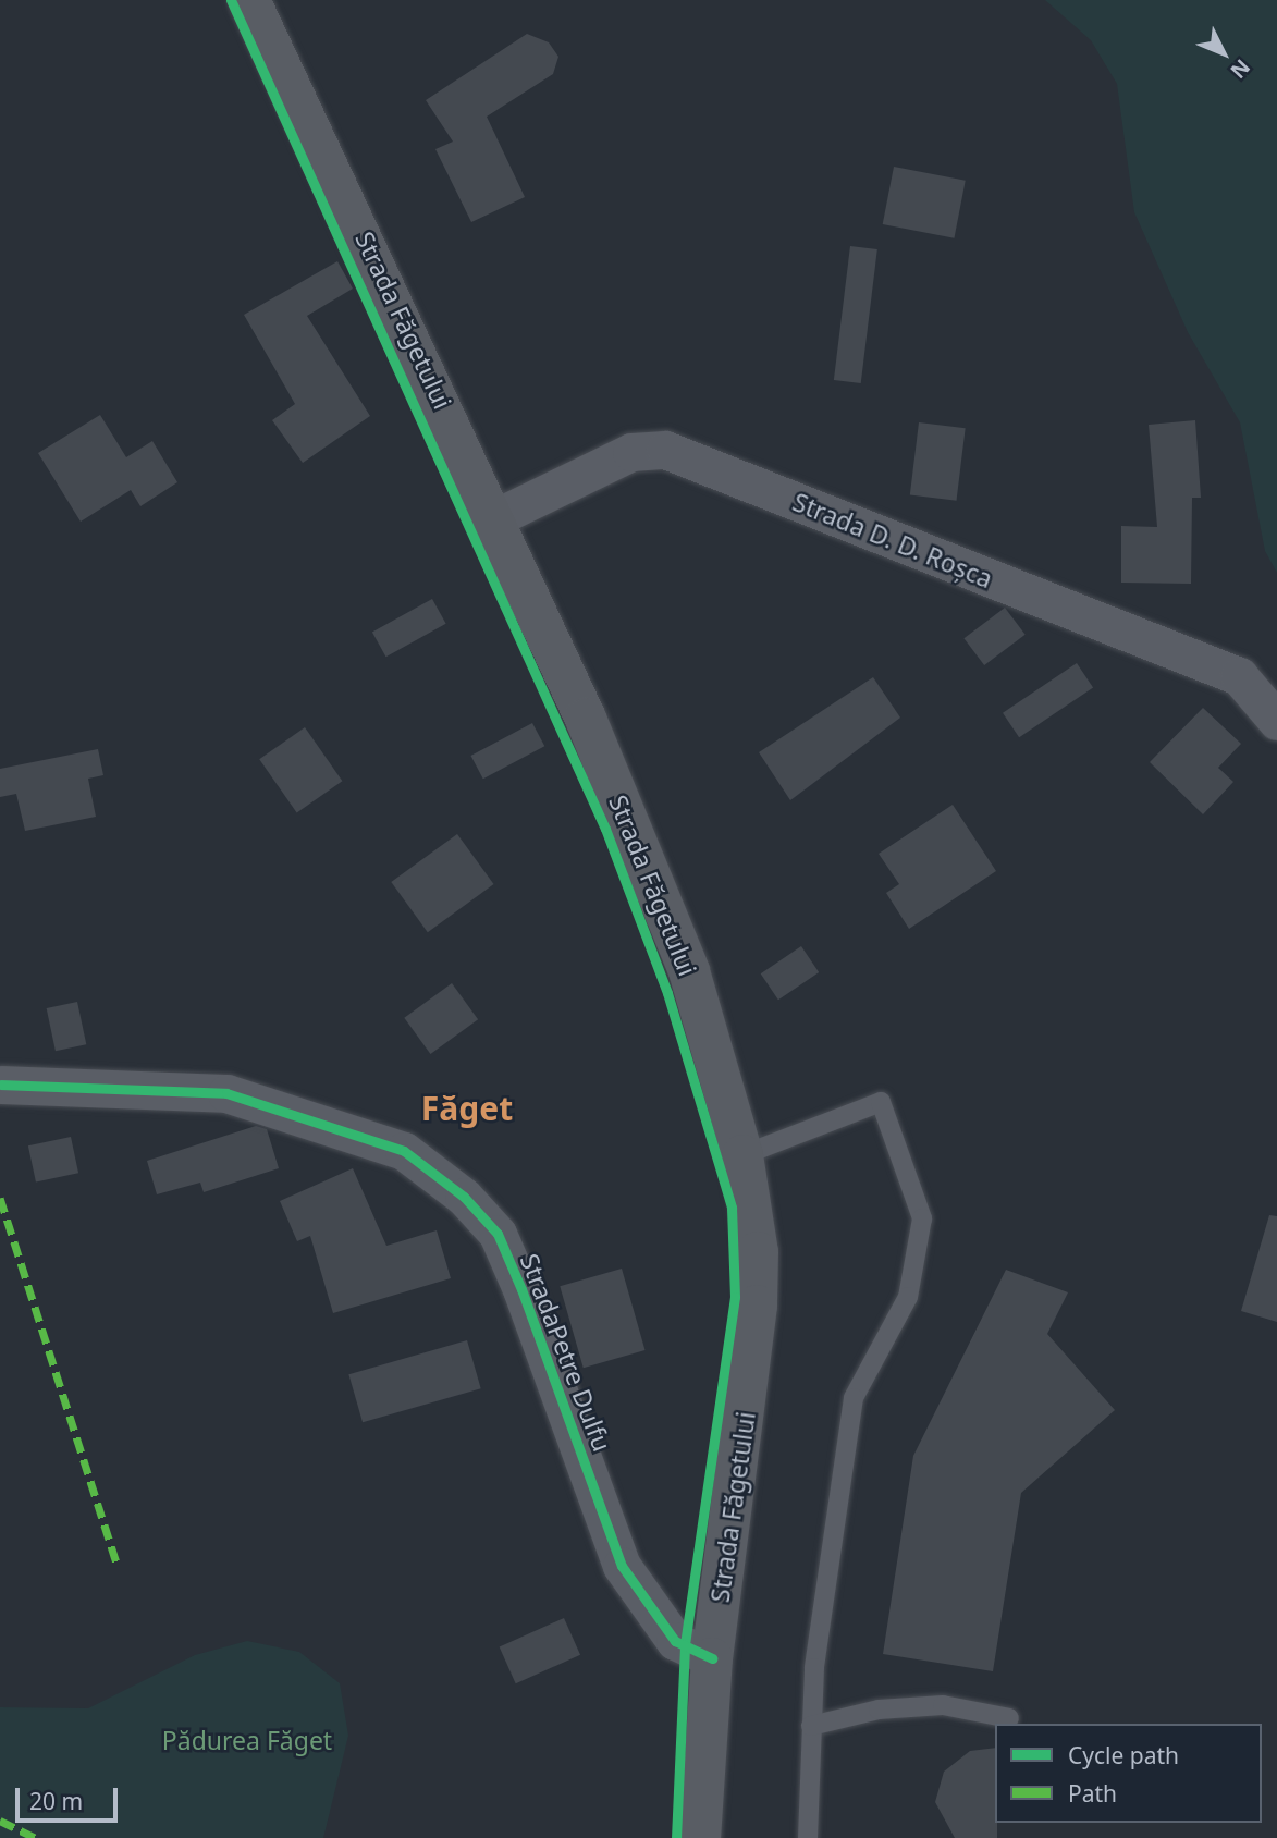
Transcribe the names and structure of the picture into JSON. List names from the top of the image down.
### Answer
{
  "streets": {
    "main road": ["Strada Făgetului"],
    "street": ["Strada D. D. Roșca", "StradaPetre Dulfu"]
  },
  "crossings": [
    ["Strada Făgetului", "Strada D. D. Roșca"],
    ["Strada Făgetului", "StradaPetre Dulfu"]
  ],
  "districts": ["Făget"],
  "parks": ["Pădurea Făget"],
  "legend": ["Cycle path", "Path"],
  "scale_bar": "20 m",
  "north": "bottom right"
}
